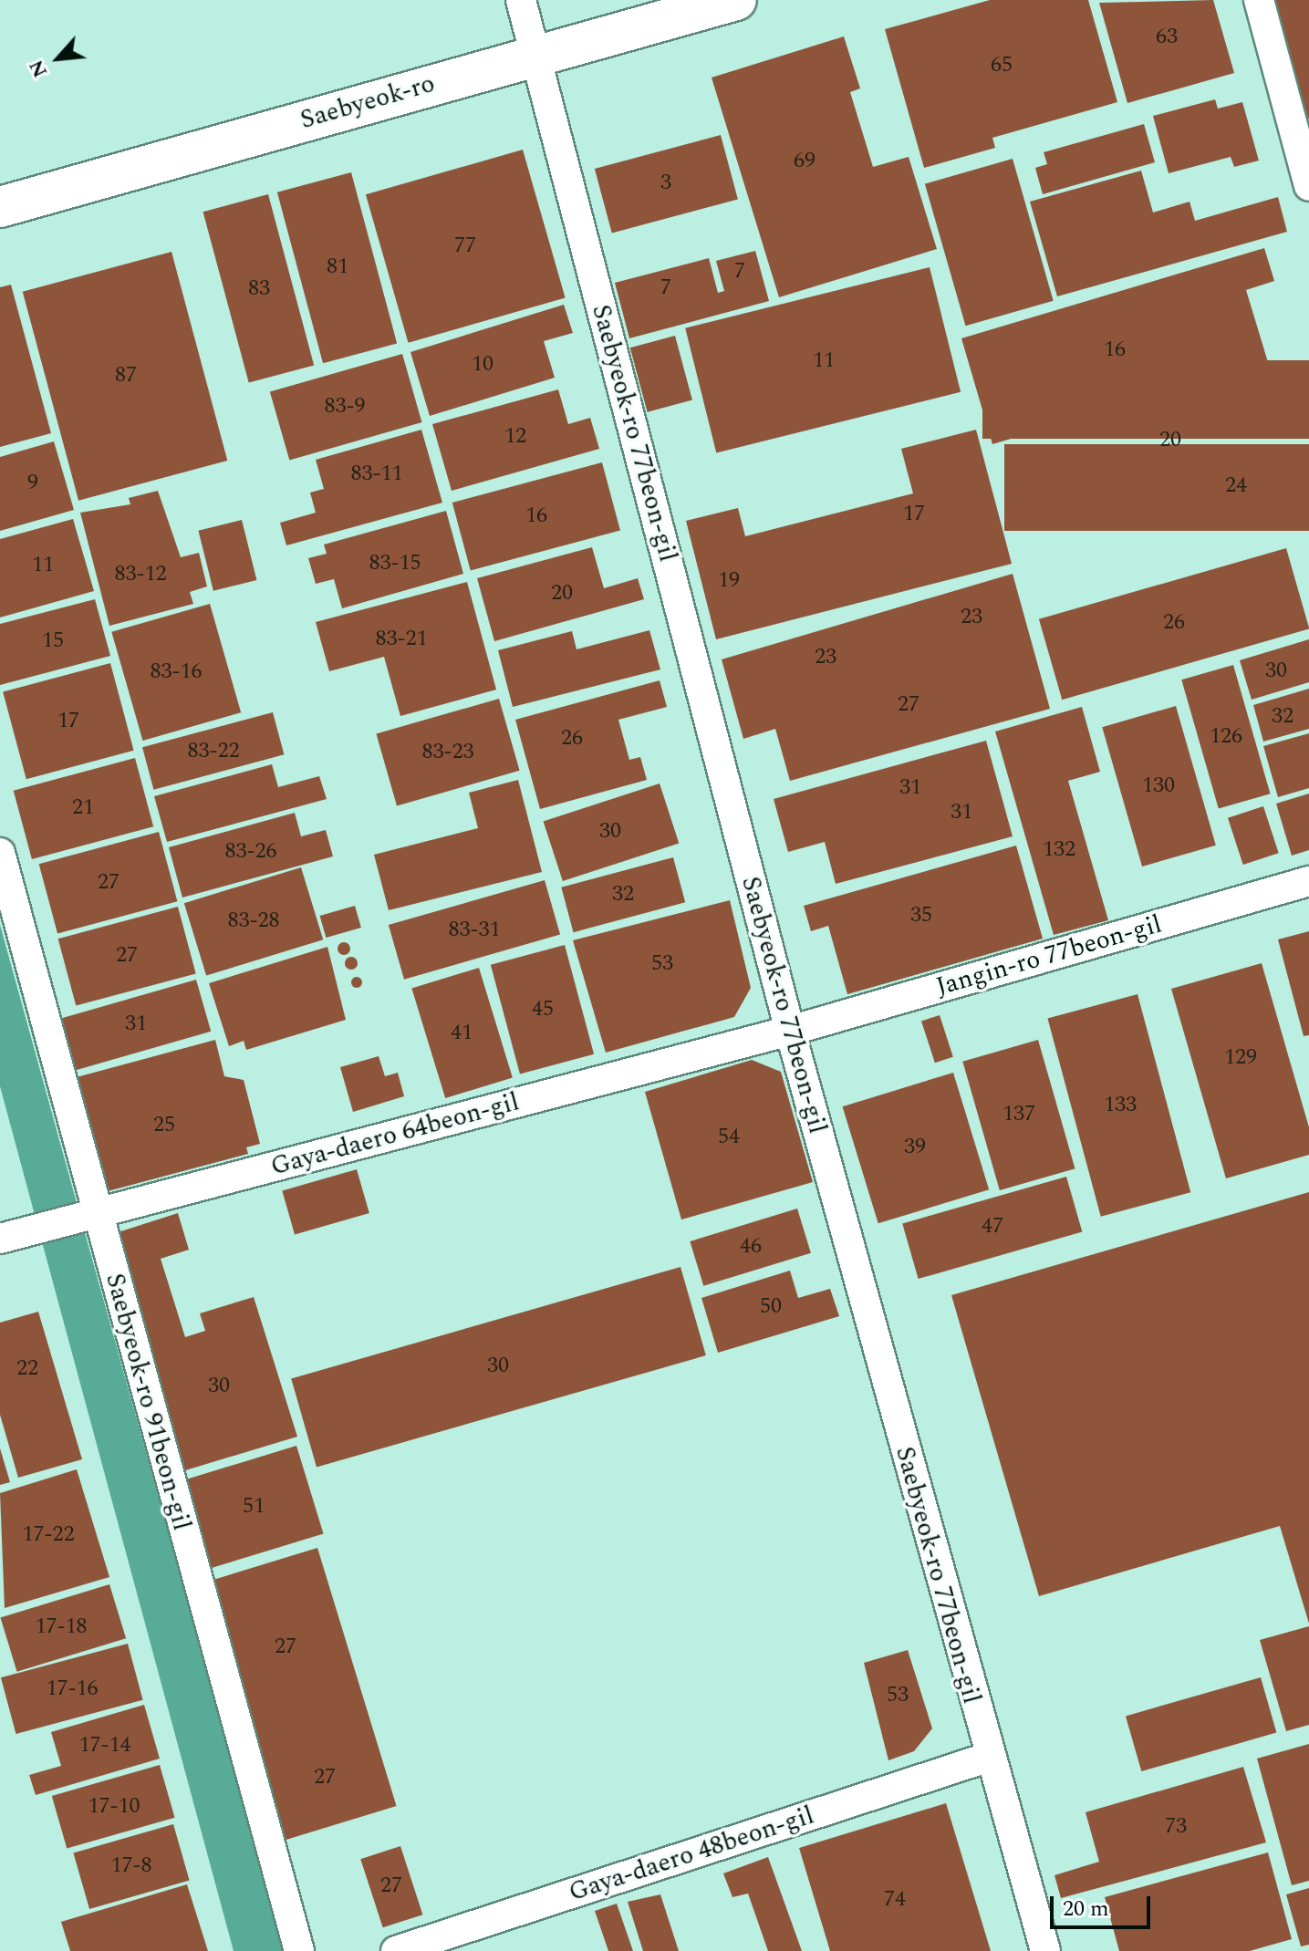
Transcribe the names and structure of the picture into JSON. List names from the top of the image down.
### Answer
{
  "streets": {
    "main road": ["Saebyeok-ro"],
    "street": [
      "Saebyeok-ro 77beon-gil",
      "Jangin-ro 77beon-gil",
      "Gaya-daero 64beon-gil",
      "Saebyeok-ro 91beon-gil",
      "Gaya-daero 48beon-gil"
    ]
  },
  "crossings": [
    ["Saebyeok-ro", "Saebyeok-ro 77beon-gil"],
    ["Saebyeok-ro 77beon-gil", "Jangin-ro 77beon-gil"],
    ["Saebyeok-ro 77beon-gil", "Gaya-daero 64beon-gil"],
    ["Saebyeok-ro 77beon-gil", "Gaya-daero 48beon-gil"],
    ["Jangin-ro 77beon-gil", "Gaya-daero 64beon-gil"],
    ["Gaya-daero 64beon-gil", "Saebyeok-ro 91beon-gil"]
  ],
  "house_numbers": [
    "63",
    "65",
    "69",
    "3",
    "77",
    "81",
    "7",
    "7",
    "83",
    "16",
    "11",
    "10",
    "87",
    "83-9",
    "12",
    "20",
    "83-11",
    "9",
    "24",
    "17",
    "16",
    "83-15",
    "11",
    "83-12",
    "19",
    "20",
    "23",
    "26",
    "83-21",
    "15",
    "23",
    "30",
    "83-16",
    "27",
    "32",
    "17",
    "126",
    "26",
    "83-22",
    "83-23",
    "130",
    "31",
    "21",
    "31",
    "30",
    "132",
    "83-26",
    "27",
    "32",
    "35",
    "83-28",
    "83-31",
    "27",
    "53",
    "45",
    "31",
    "41",
    "129",
    "133",
    "137",
    "25",
    "54",
    "39",
    "47",
    "46",
    "50",
    "30",
    "22",
    "30",
    "51",
    "17-22",
    "17-18",
    "27",
    "17-16",
    "53",
    "17-14",
    "27",
    "17-10",
    "73",
    "17-8",
    "27",
    "74"
  ],
  "scale_bar": "20 m",
  "north": "bottom left"
}
